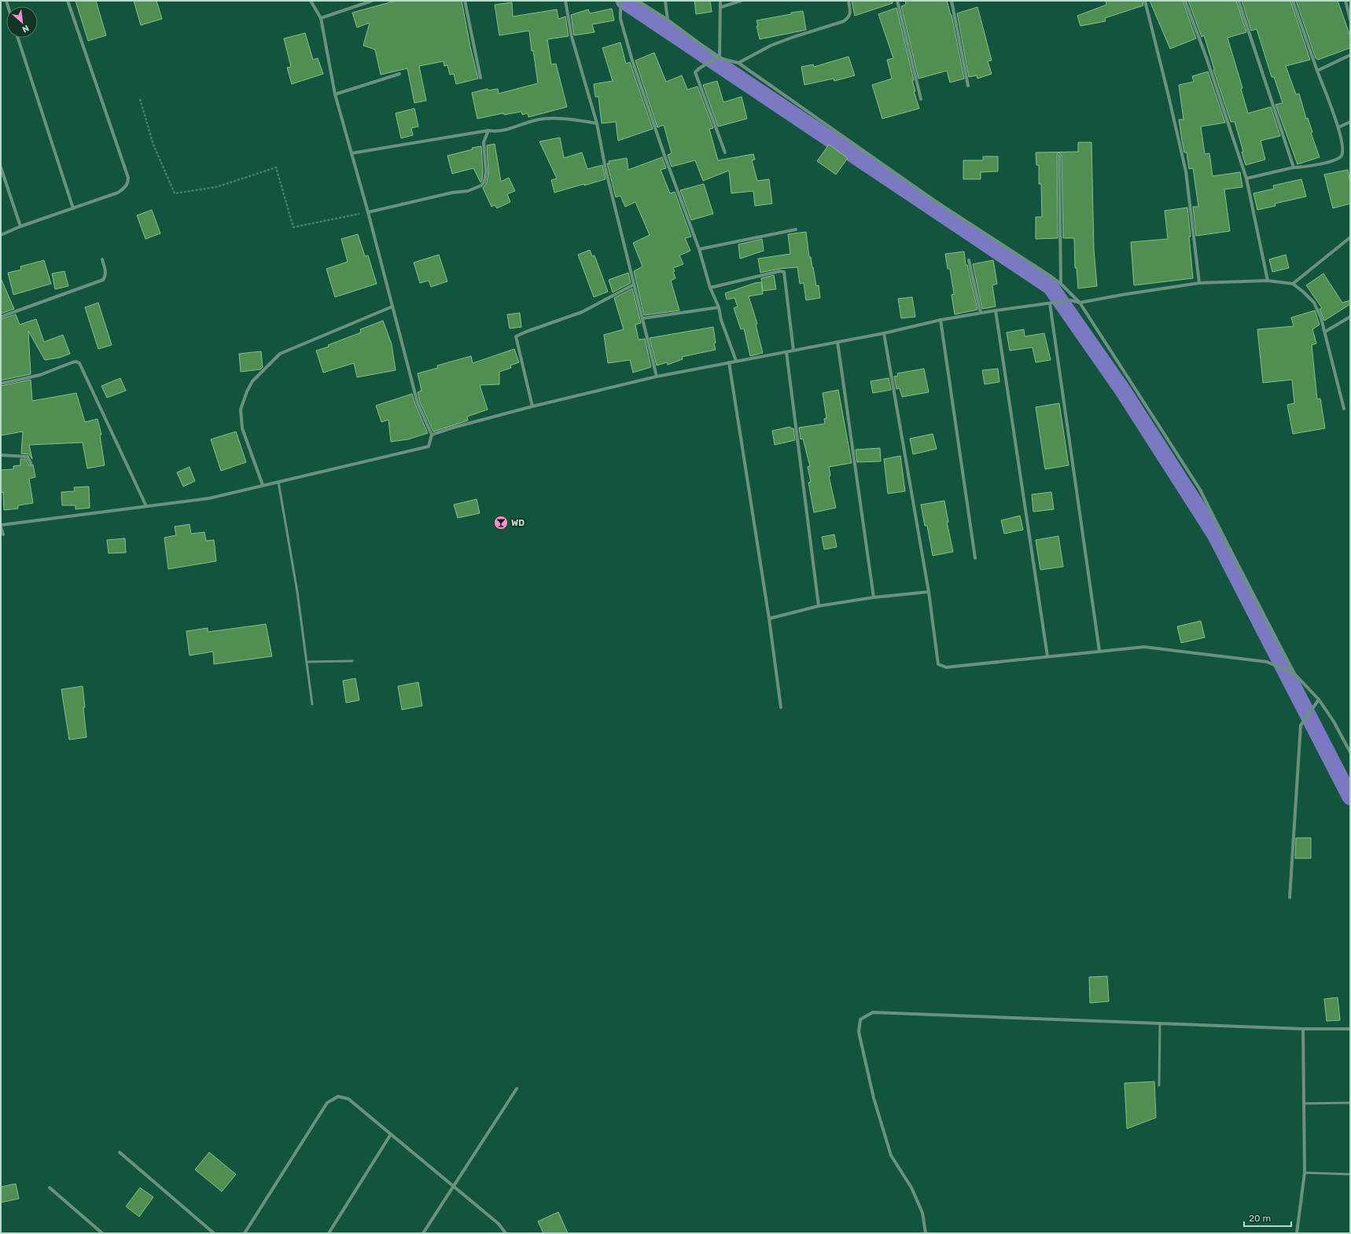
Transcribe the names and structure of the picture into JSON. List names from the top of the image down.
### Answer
{
  "places": {
    "bar": ["WD"]
  },
  "scale_bar": "20 m",
  "north": "bottom right"
}
